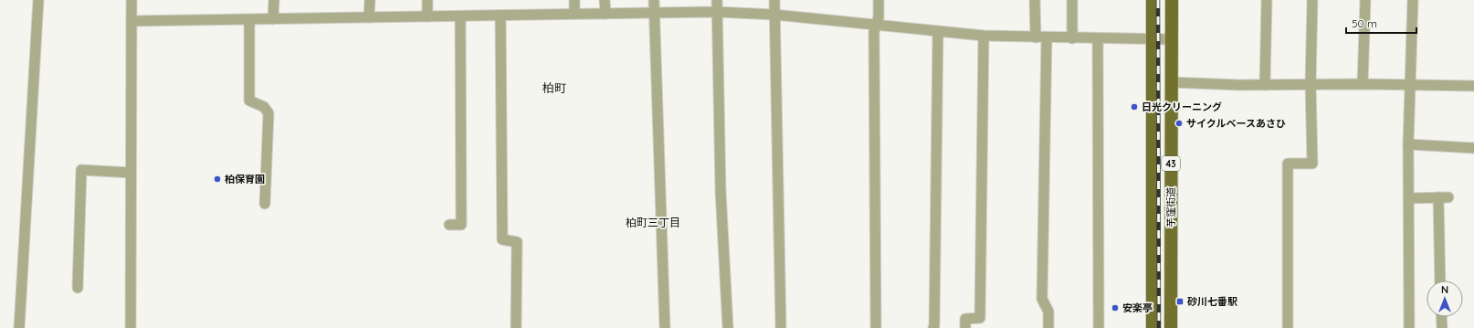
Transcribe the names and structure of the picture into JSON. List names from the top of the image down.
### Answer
{
  "streets": {
    "main road": ["43", "芋窪街道"]
  },
  "districts": ["柏町", "柏町三丁目"],
  "places": {
    "other": [
      "日光クリーニング",
      "サイクルベースあさひ",
      "柏保育園",
      "安楽亭"
    ],
    "transit": ["砂川七番駅"]
  },
  "scale_bar": "50 m",
  "north": "top"
}
